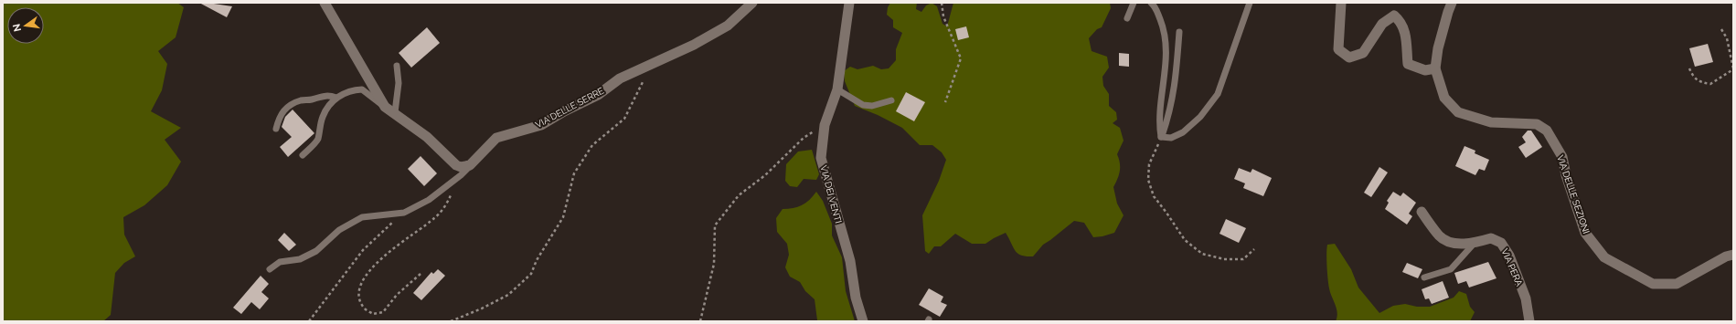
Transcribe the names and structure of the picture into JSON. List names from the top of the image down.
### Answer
{
  "streets": {
    "street": [
      "VIA DELLE SERRE",
      "VIA DEI VENTI",
      "VIA DELLE SEZIONI",
      "VIA PERA"
    ]
  },
  "north": "left"
}
